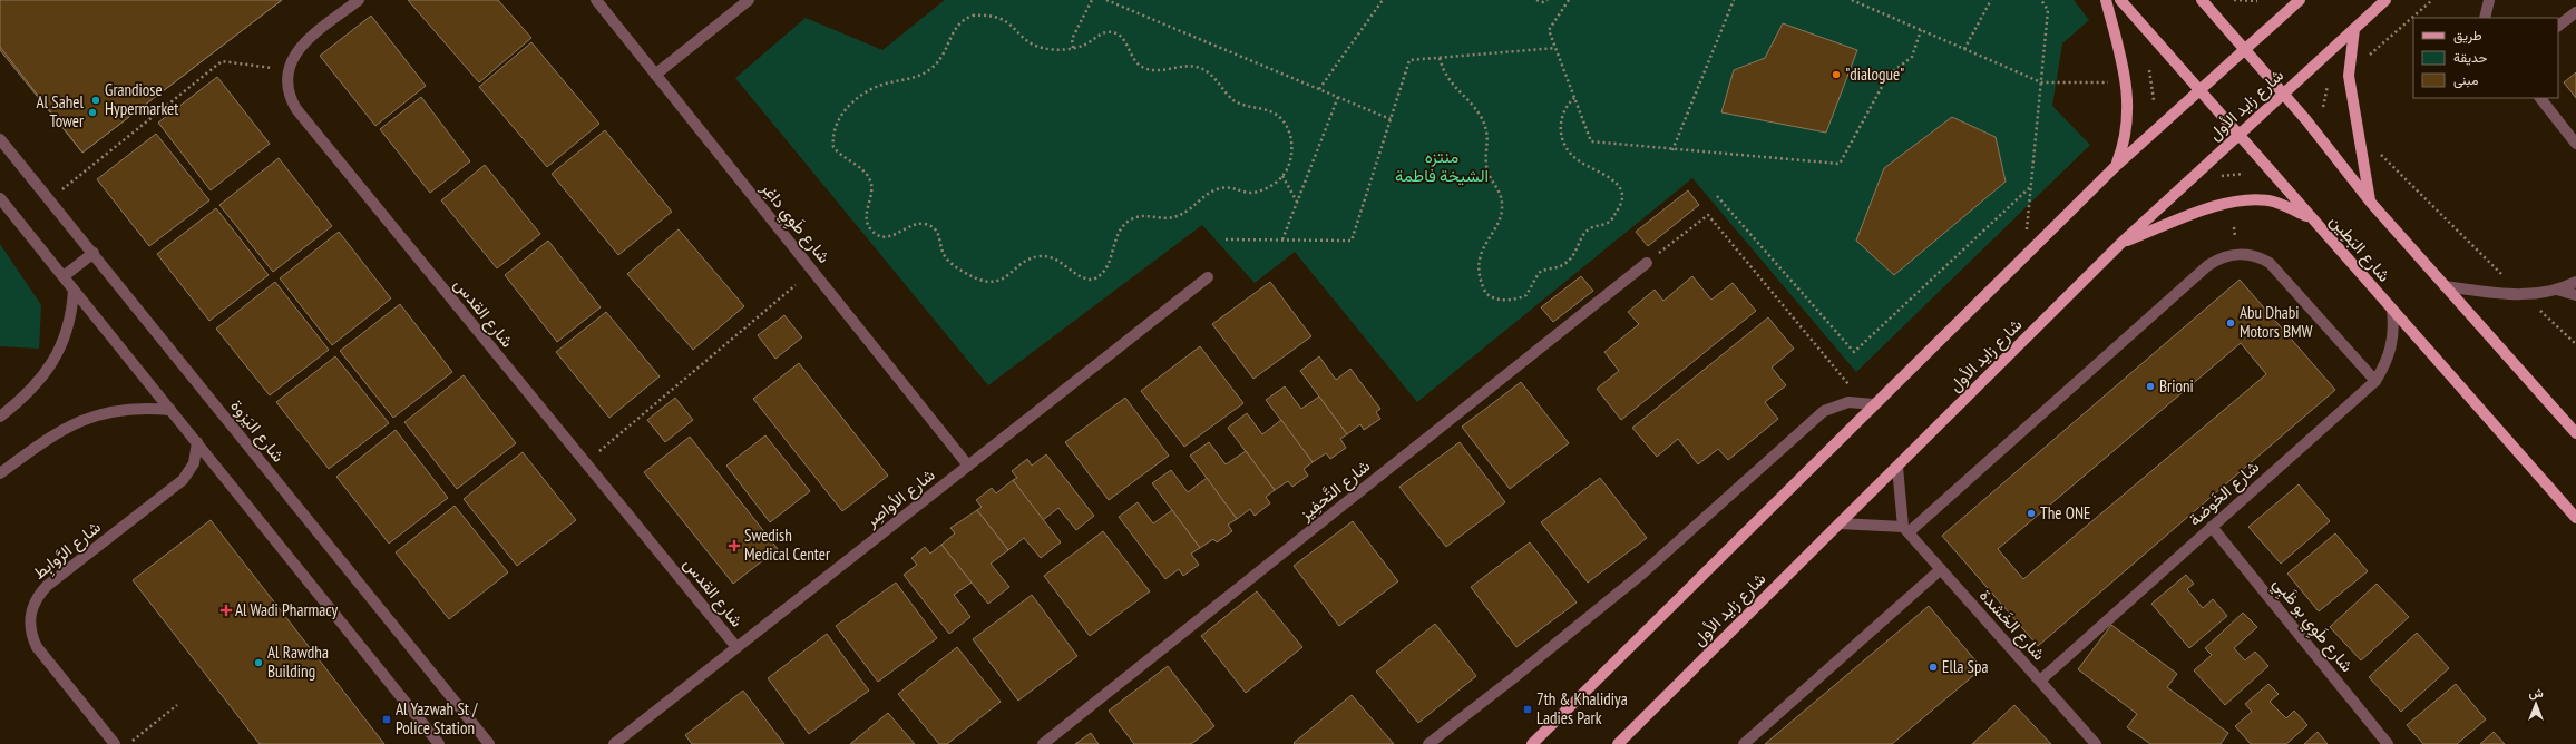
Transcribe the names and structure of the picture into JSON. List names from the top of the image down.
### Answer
{
  "streets": {
    "main road": ["شارع زايد الأول", "شارع البَطِين"],
    "street": [
      "شارع طَوِي داغِر",
      "شارع القدس",
      "شارع اليَزوة",
      "شارع التَّحفِيز",
      "شارع الخَوضة",
      "شارع الأواصِر",
      "شارع الرَّوابِط",
      "شارع الخَشدة",
      "شارع طَوِي بو ظَبِي"
    ]
  },
  "crossings": [
    ["شارع زايد الأول", "شارع البَطِين"],
    ["شارع طَوِي داغِر", "شارع الأواصِر"],
    ["شارع البَطِين", "شارع الخَوضة"],
    ["شارع القدس", "شارع الأواصِر"],
    ["شارع الخَوضة", "شارع الخَشدة"],
    ["شارع الخَوضة", "شارع طَوِي بو ظَبِي"]
  ],
  "parks": ["منتزه الشيخة فاطمة"],
  "places": {
    "other": [
      "\"dialogue\"",
      "Grandiose Hypermarket",
      "Al Sahel Tower",
      "Abu Dhabi Motors BMW",
      "Brioni",
      "The ONE",
      "Al Rawdha Building",
      "Ella Spa"
    ],
    "health": ["Swedish Medical Center", "Al Wadi Pharmacy"],
    "transit": ["7th & Khalidiya Ladies Park", "Al Yazwah St / Police Station"]
  },
  "legend": ["طريق", "حديقة", "مبنى"],
  "north": "top"
}
